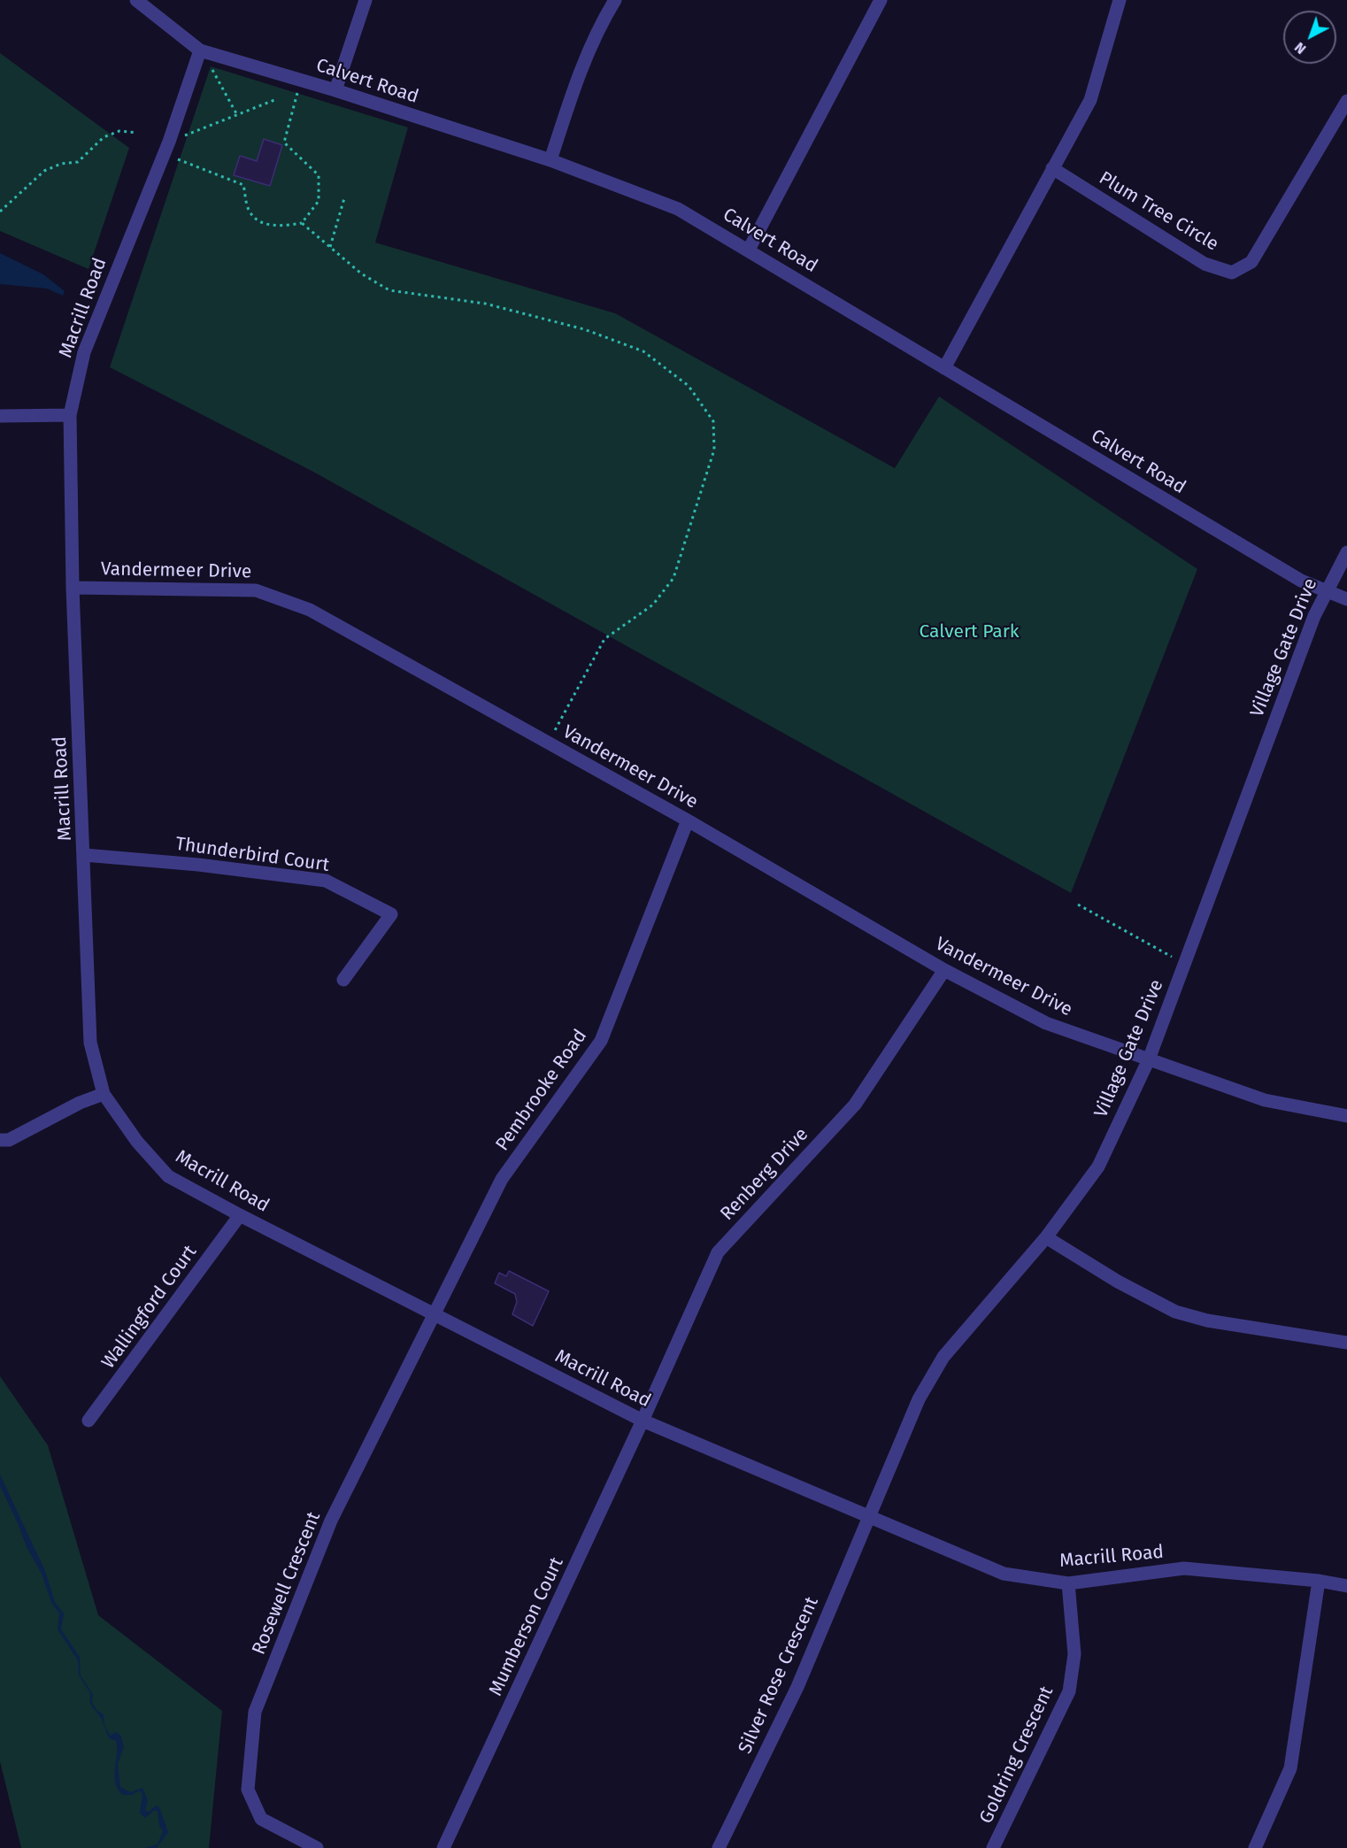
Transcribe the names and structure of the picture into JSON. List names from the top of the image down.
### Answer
{
  "streets": {
    "street": [
      "Calvert Road",
      "Plum Tree Circle",
      "Macrill Road",
      "Vandermeer Drive",
      "Village Gate Drive",
      "Thunderbird Court",
      "Pembrooke Road",
      "Renberg Drive",
      "Wallingford Court",
      "Rosewell Crescent",
      "Mumberson Court",
      "Silver Rose Crescent",
      "Goldring Crescent"
    ]
  },
  "crossings": [
    ["Calvert Road", "Macrill Road"],
    ["Calvert Road", "Village Gate Drive"],
    ["Macrill Road", "Vandermeer Drive"],
    ["Macrill Road", "Village Gate Drive"],
    ["Macrill Road", "Thunderbird Court"],
    ["Macrill Road", "Pembrooke Road"],
    ["Macrill Road", "Renberg Drive"],
    ["Macrill Road", "Wallingford Court"],
    ["Macrill Road", "Rosewell Crescent"],
    ["Macrill Road", "Mumberson Court"],
    ["Macrill Road", "Silver Rose Crescent"],
    ["Macrill Road", "Goldring Crescent"],
    ["Vandermeer Drive", "Village Gate Drive"],
    ["Vandermeer Drive", "Pembrooke Road"],
    ["Vandermeer Drive", "Renberg Drive"],
    ["Village Gate Drive", "Silver Rose Crescent"],
    ["Pembrooke Road", "Rosewell Crescent"],
    ["Renberg Drive", "Mumberson Court"]
  ],
  "parks": ["Calvert Park"],
  "north": "bottom left"
}
